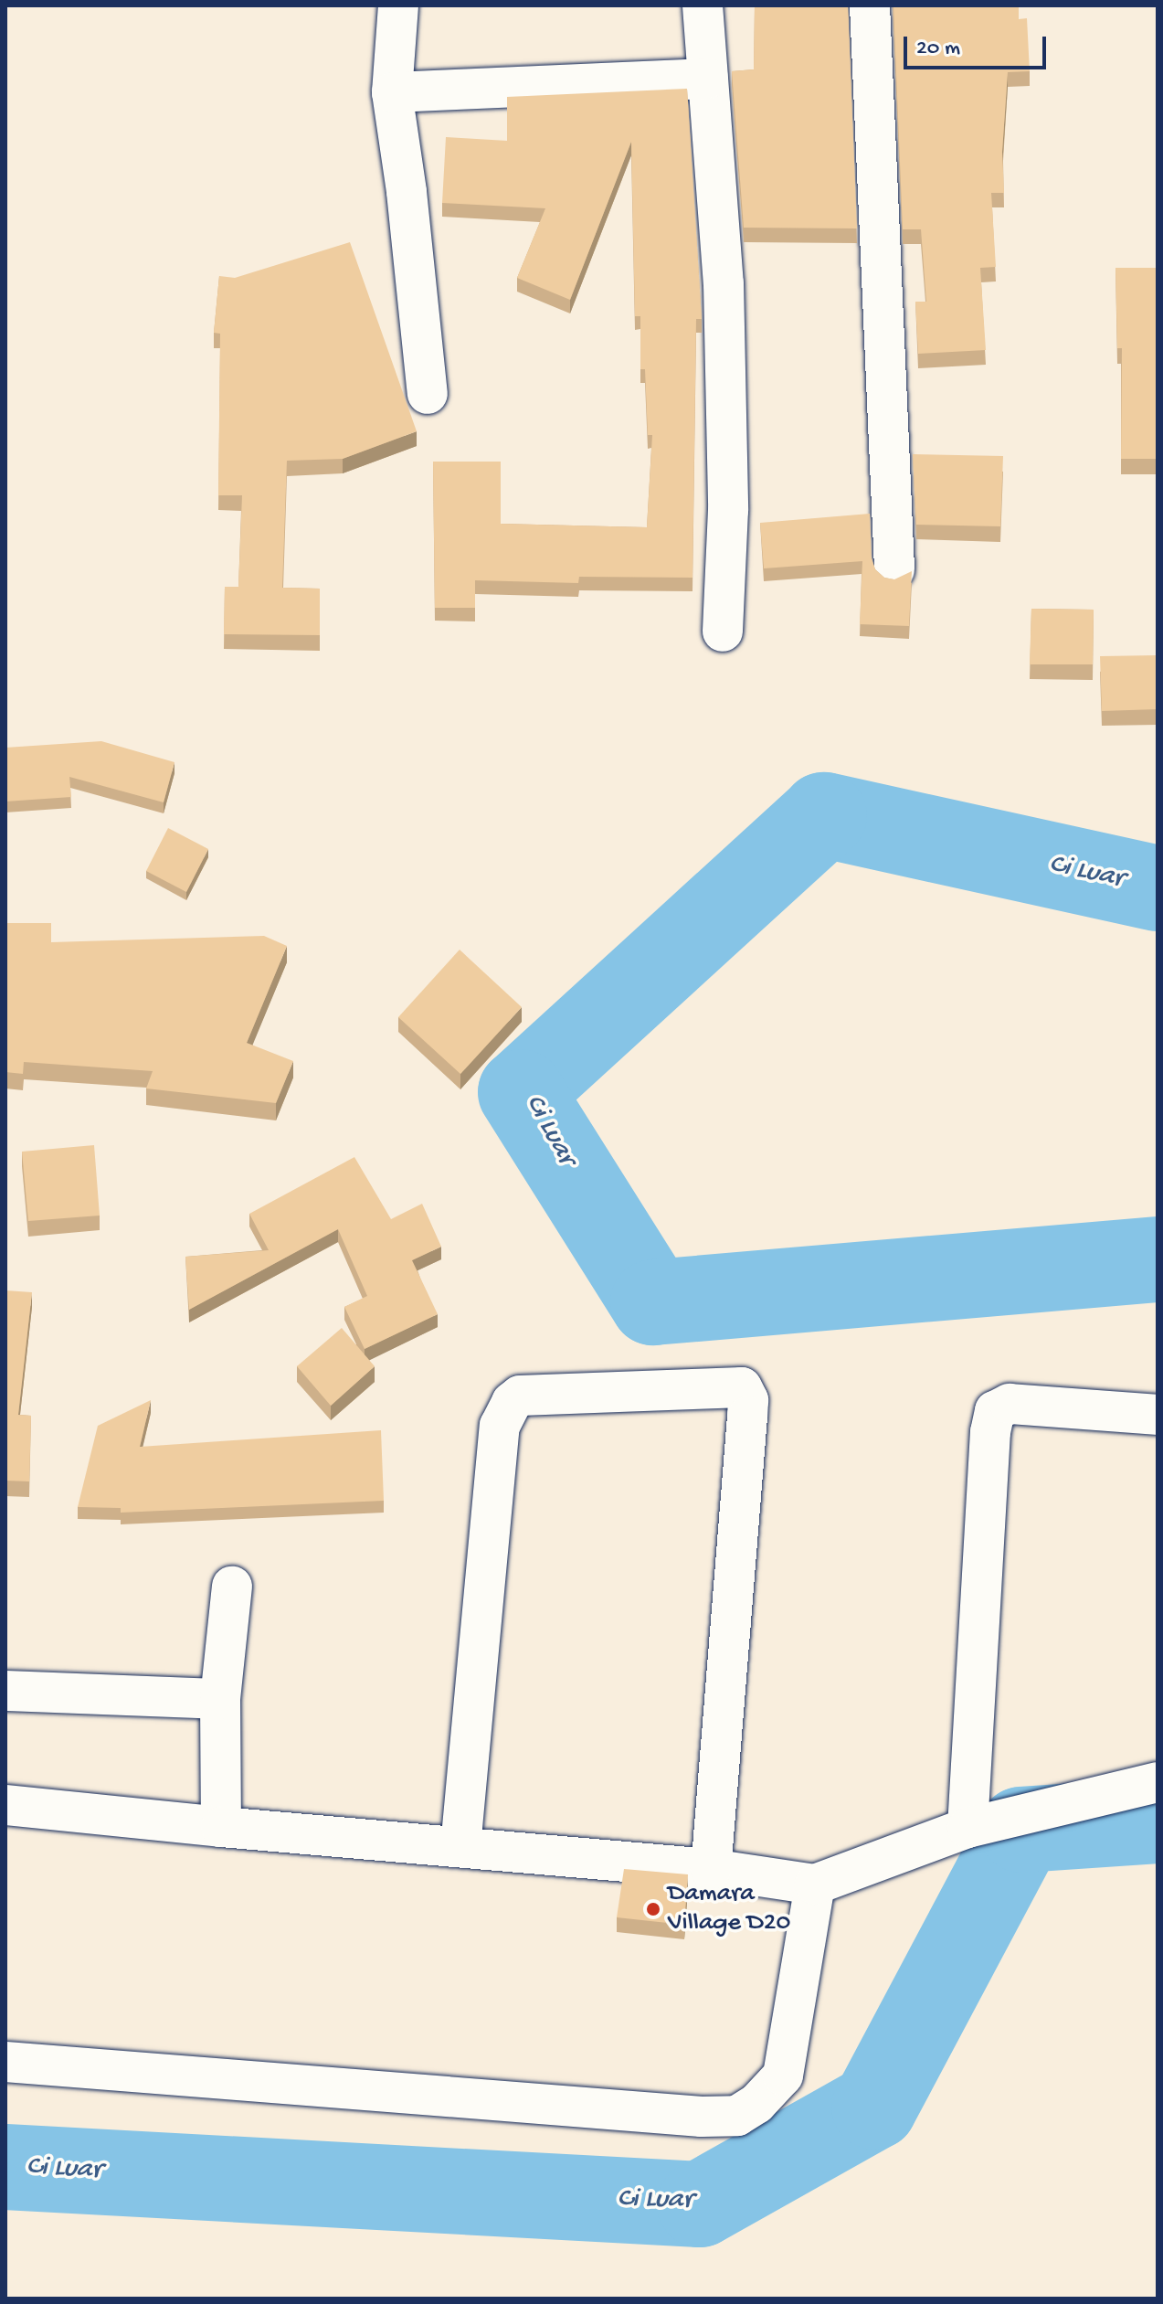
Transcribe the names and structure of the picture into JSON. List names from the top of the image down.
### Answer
{
  "water": ["Ci Luar"],
  "places": ["Damara Village D20"],
  "scale_bar": "20 m"
}
